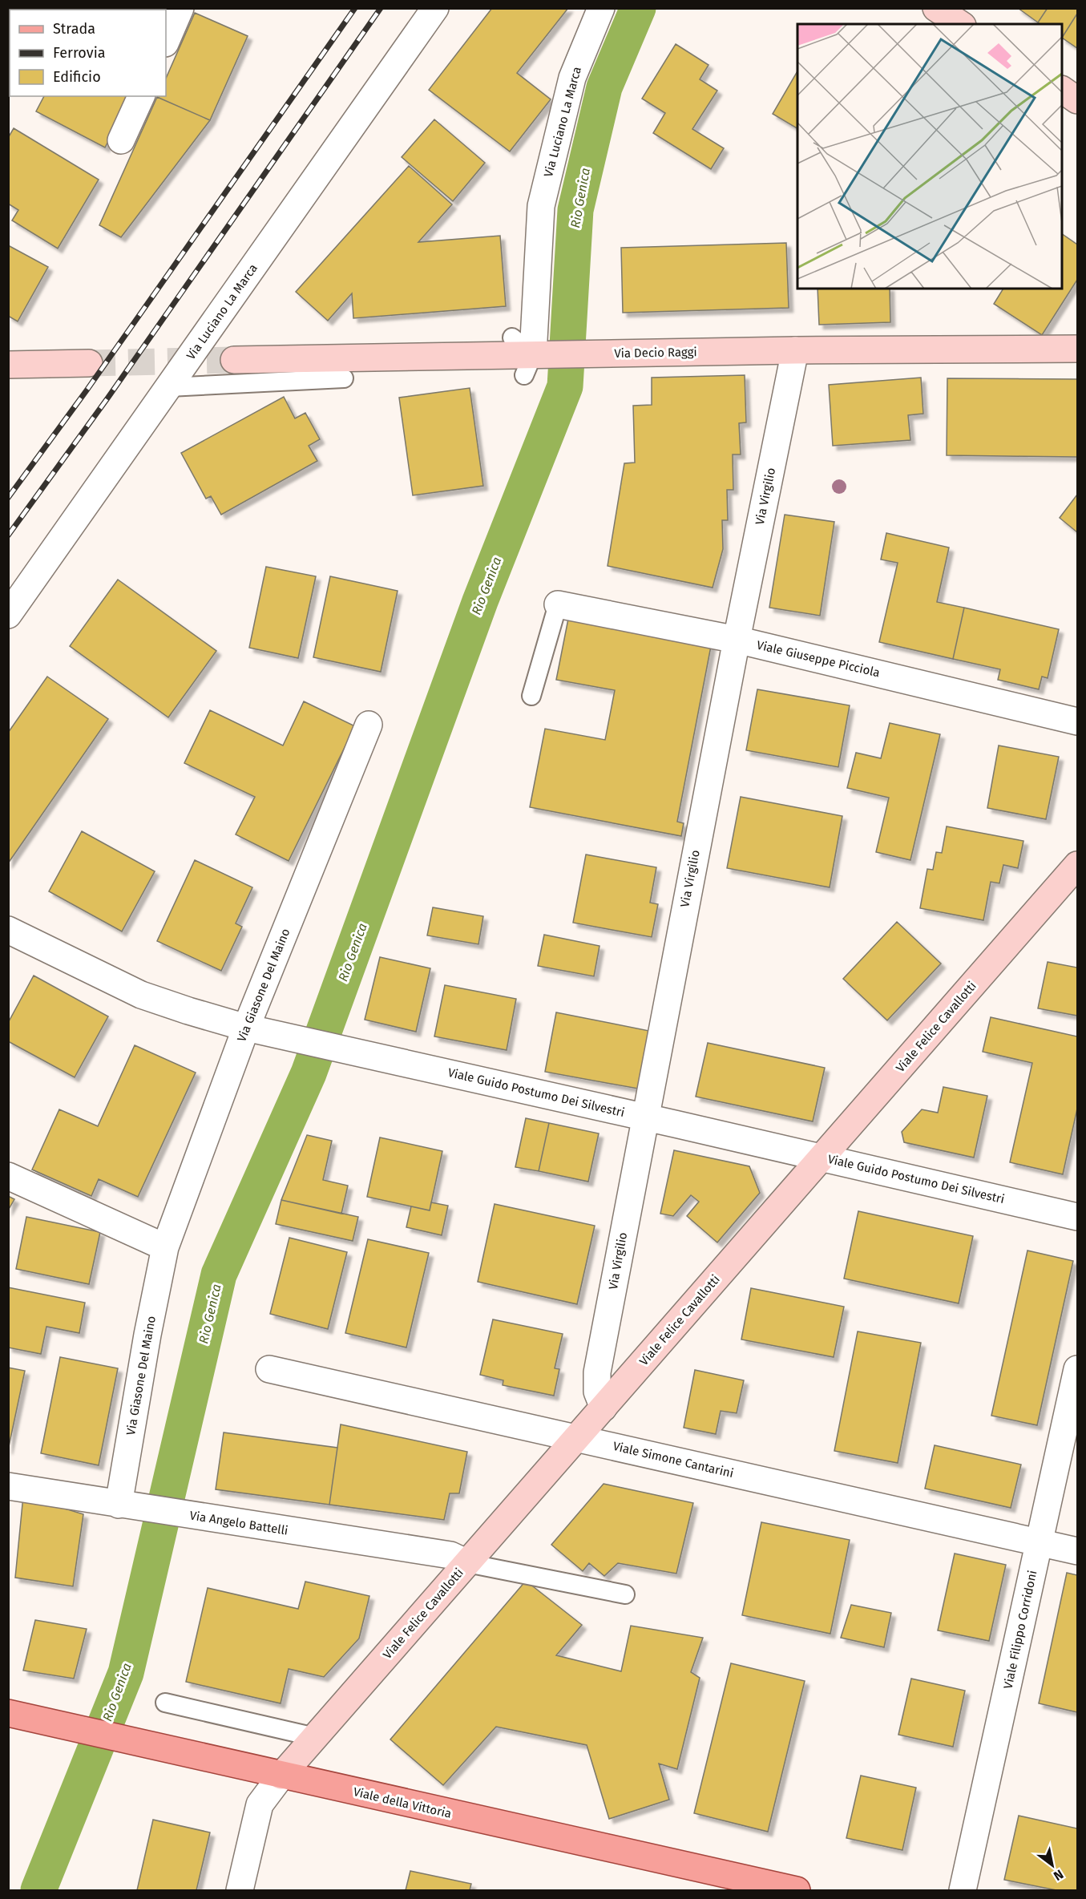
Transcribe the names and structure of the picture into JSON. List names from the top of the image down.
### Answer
{
  "streets": {
    "main road": ["Viale della Vittoria"],
    "street": [
      "Via Luciano La Marca",
      "Via Decio Raggi",
      "Via Virgilio",
      "Viale Giuseppe Picciola",
      "Via Giasone Del Maino",
      "Viale Felice Cavallotti",
      "Viale Guido Postumo Dei Silvestri",
      "Viale Simone Cantarini",
      "Via Angelo Battelli",
      "Viale Filippo Corridoni"
    ]
  },
  "crossings": [
    ["Via Luciano La Marca", "Via Decio Raggi"],
    ["Via Decio Raggi", "Via Virgilio"],
    ["Via Virgilio", "Viale Giuseppe Picciola"],
    ["Via Virgilio", "Viale Felice Cavallotti"],
    ["Via Virgilio", "Viale Guido Postumo Dei Silvestri"],
    ["Via Giasone Del Maino", "Viale Guido Postumo Dei Silvestri"],
    ["Via Giasone Del Maino", "Via Angelo Battelli"],
    ["Viale Felice Cavallotti", "Viale Guido Postumo Dei Silvestri"],
    ["Viale Felice Cavallotti", "Viale Simone Cantarini"],
    ["Viale Felice Cavallotti", "Via Angelo Battelli"],
    ["Viale Felice Cavallotti", "Viale della Vittoria"],
    ["Viale Simone Cantarini", "Viale Filippo Corridoni"]
  ],
  "water": ["Rio Genica"],
  "legend": ["Strada", "Ferrovia", "Edificio"],
  "north": "bottom right"
}
